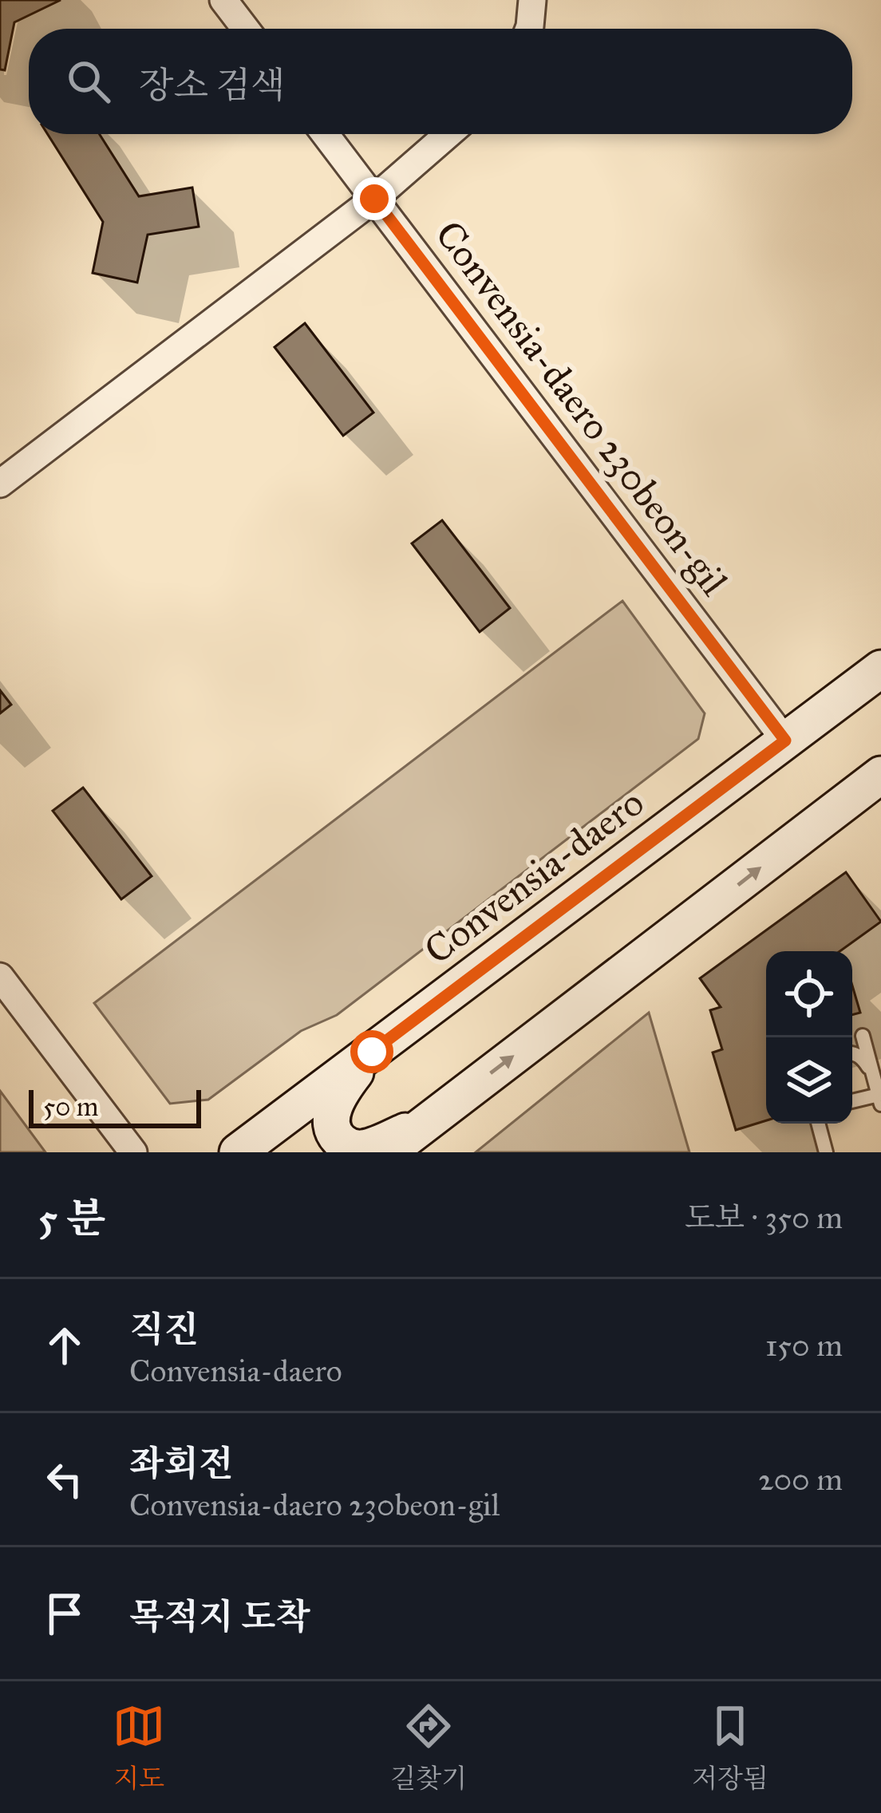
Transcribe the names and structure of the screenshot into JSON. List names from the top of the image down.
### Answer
{
  "streets": {
    "main road": ["Convensia-daero"],
    "street": ["Convensia-daero 230beon-gil"]
  },
  "crossings": [
    ["Convensia-daero 230beon-gil", "Convensia-daero"]
  ],
  "scale_bar": "50 m",
  "page": {
    "search": "장소 검색",
    "scale": "50 m",
    "heading": ["5 분", "도보 · 350 m"],
    "list": [
      ["직진", "Convensia-daero", "150 m"],
      ["좌회전", "Convensia-daero 230beon-gil", "200 m"],
      "목적지 도착"
    ],
    "nav": ["지도", "길찾기", "저장됨"]
  }
}
